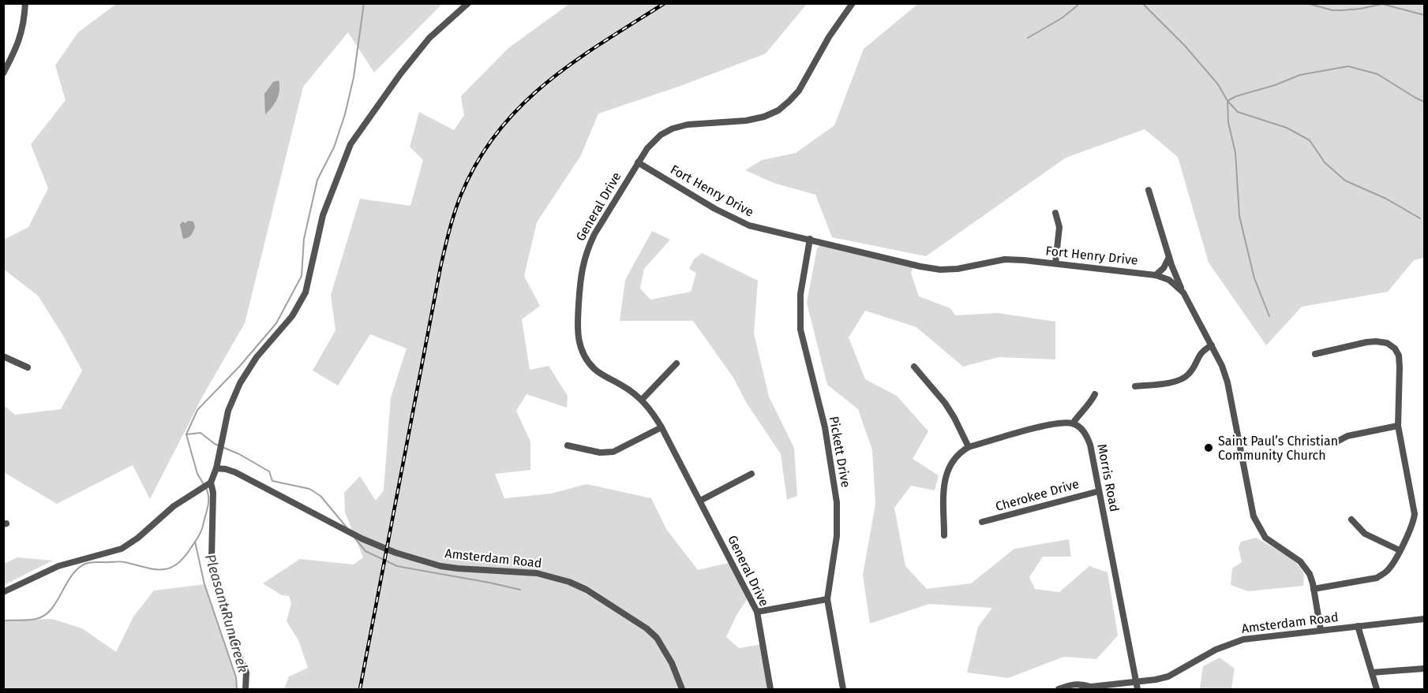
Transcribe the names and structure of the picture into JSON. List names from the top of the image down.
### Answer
{
  "streets": {
    "street": [
      "Fort Henry Drive",
      "General Drive",
      "Pickett Drive",
      "Morris Road",
      "Cherokee Drive",
      "Amsterdam Road"
    ]
  },
  "crossings": [
    ["Fort Henry Drive", "General Drive"],
    ["Fort Henry Drive", "Pickett Drive"],
    ["Fort Henry Drive", "Amsterdam Road"],
    ["Morris Road", "Cherokee Drive"],
    ["Morris Road", "Amsterdam Road"]
  ],
  "water": ["Pleasant Run Creek"],
  "places": ["Saint Paul’s Christian Community Church"]
}
